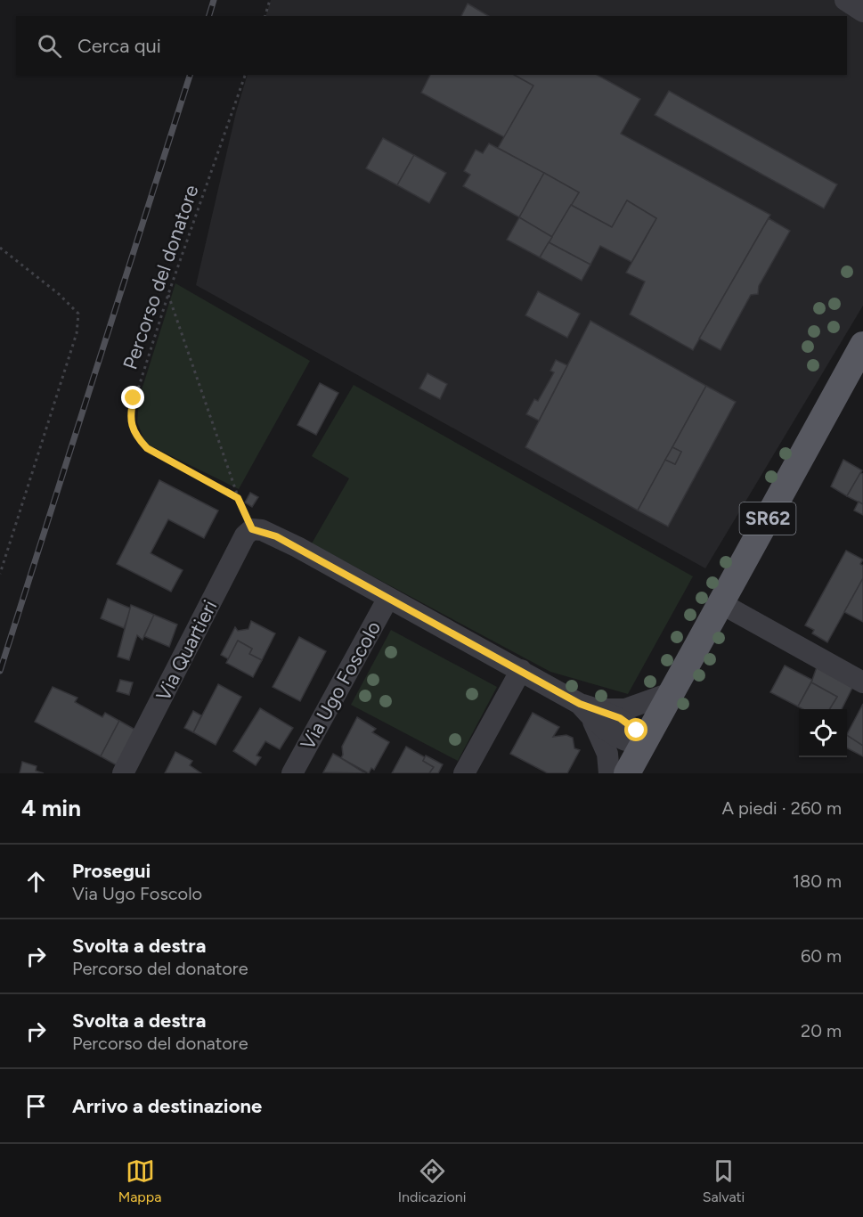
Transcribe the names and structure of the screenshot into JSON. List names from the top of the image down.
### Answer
{
  "streets": {
    "main road": ["SR62"],
    "street": ["Via Quartieri", "Via Ugo Foscolo"],
    "path": ["Percorso del donatore"]
  },
  "crossings": [
    ["SR62", "Via Ugo Foscolo"],
    ["Via Quartieri", "Via Ugo Foscolo"]
  ],
  "page": {
    "search": "Cerca qui",
    "heading": ["4 min", "A piedi · 260 m"],
    "list": [
      ["Prosegui", "Via Ugo Foscolo", "180 m"],
      ["Svolta a destra", "Percorso del donatore", "60 m"],
      ["Svolta a destra", "Percorso del donatore", "20 m"],
      "Arrivo a destinazione"
    ],
    "nav": ["Mappa", "Indicazioni", "Salvati"]
  }
}
